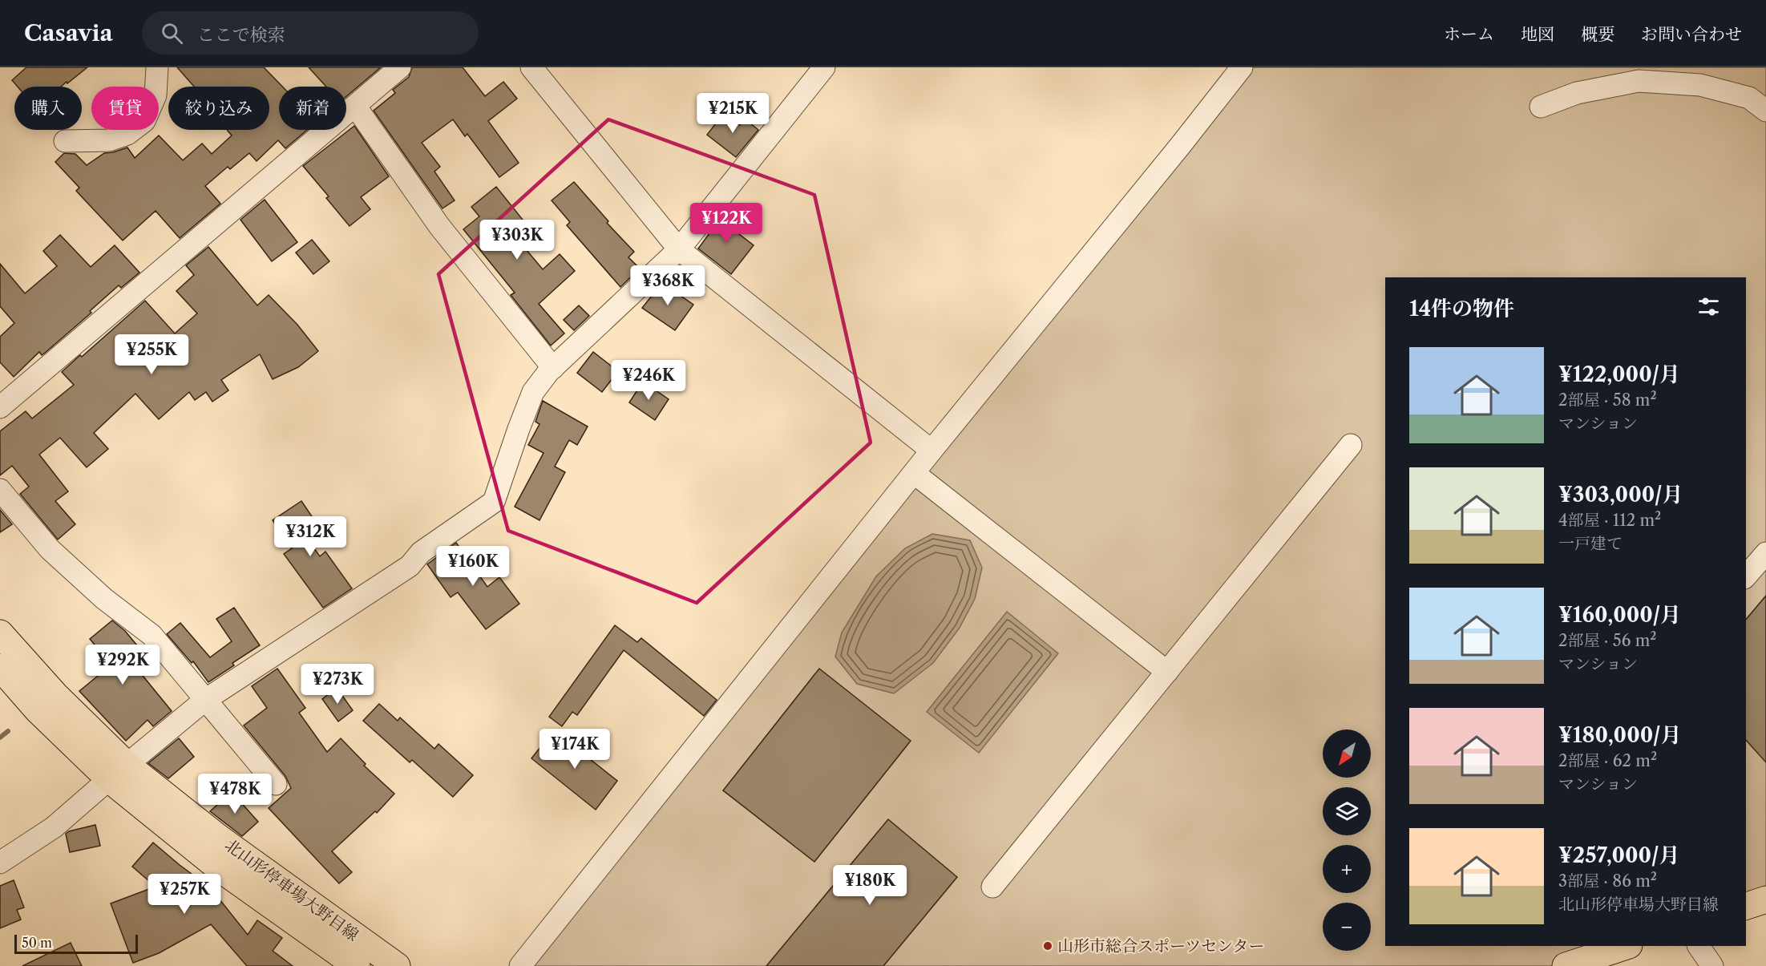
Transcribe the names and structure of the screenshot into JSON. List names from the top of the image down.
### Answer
{
  "streets": {
    "main road": ["北山形停車場大野目線"]
  },
  "places": ["山形市総合スポーツセンター"],
  "scale_bar": "50 m",
  "north": "bottom left",
  "page": {
    "header": "Casavia",
    "search": "ここで検索",
    "nav": [
      "ホーム",
      "地図",
      "概要",
      "お問い合わせ"
    ],
    "chip": [
      "購入",
      "賃貸",
      "絞り込み",
      "新着"
    ],
    "price": [
      "¥215K",
      "¥122K",
      "¥303K",
      "¥368K",
      "¥255K",
      "¥246K",
      "¥312K",
      "¥160K",
      "¥292K",
      "¥273K",
      "¥174K",
      "¥478K",
      "¥180K",
      "¥257K"
    ],
    "heading": "14件の物件",
    "list": [
      {
        "name": "¥122,000/月",
        "note": "2部屋 · 58 m² · マンション"
      },
      {
        "name": "¥303,000/月",
        "note": "4部屋 · 112 m² · 一戸建て"
      },
      {
        "name": "¥160,000/月",
        "note": "2部屋 · 56 m² · マンション"
      },
      {
        "name": "¥180,000/月",
        "note": "2部屋 · 62 m² · マンション"
      },
      {
        "name": "¥257,000/月",
        "note": "3部屋 · 86 m² · 北山形停車場大野目線"
      }
    ],
    "map_buttons": ["+", "−"],
    "scale": "50 m"
  }
}
